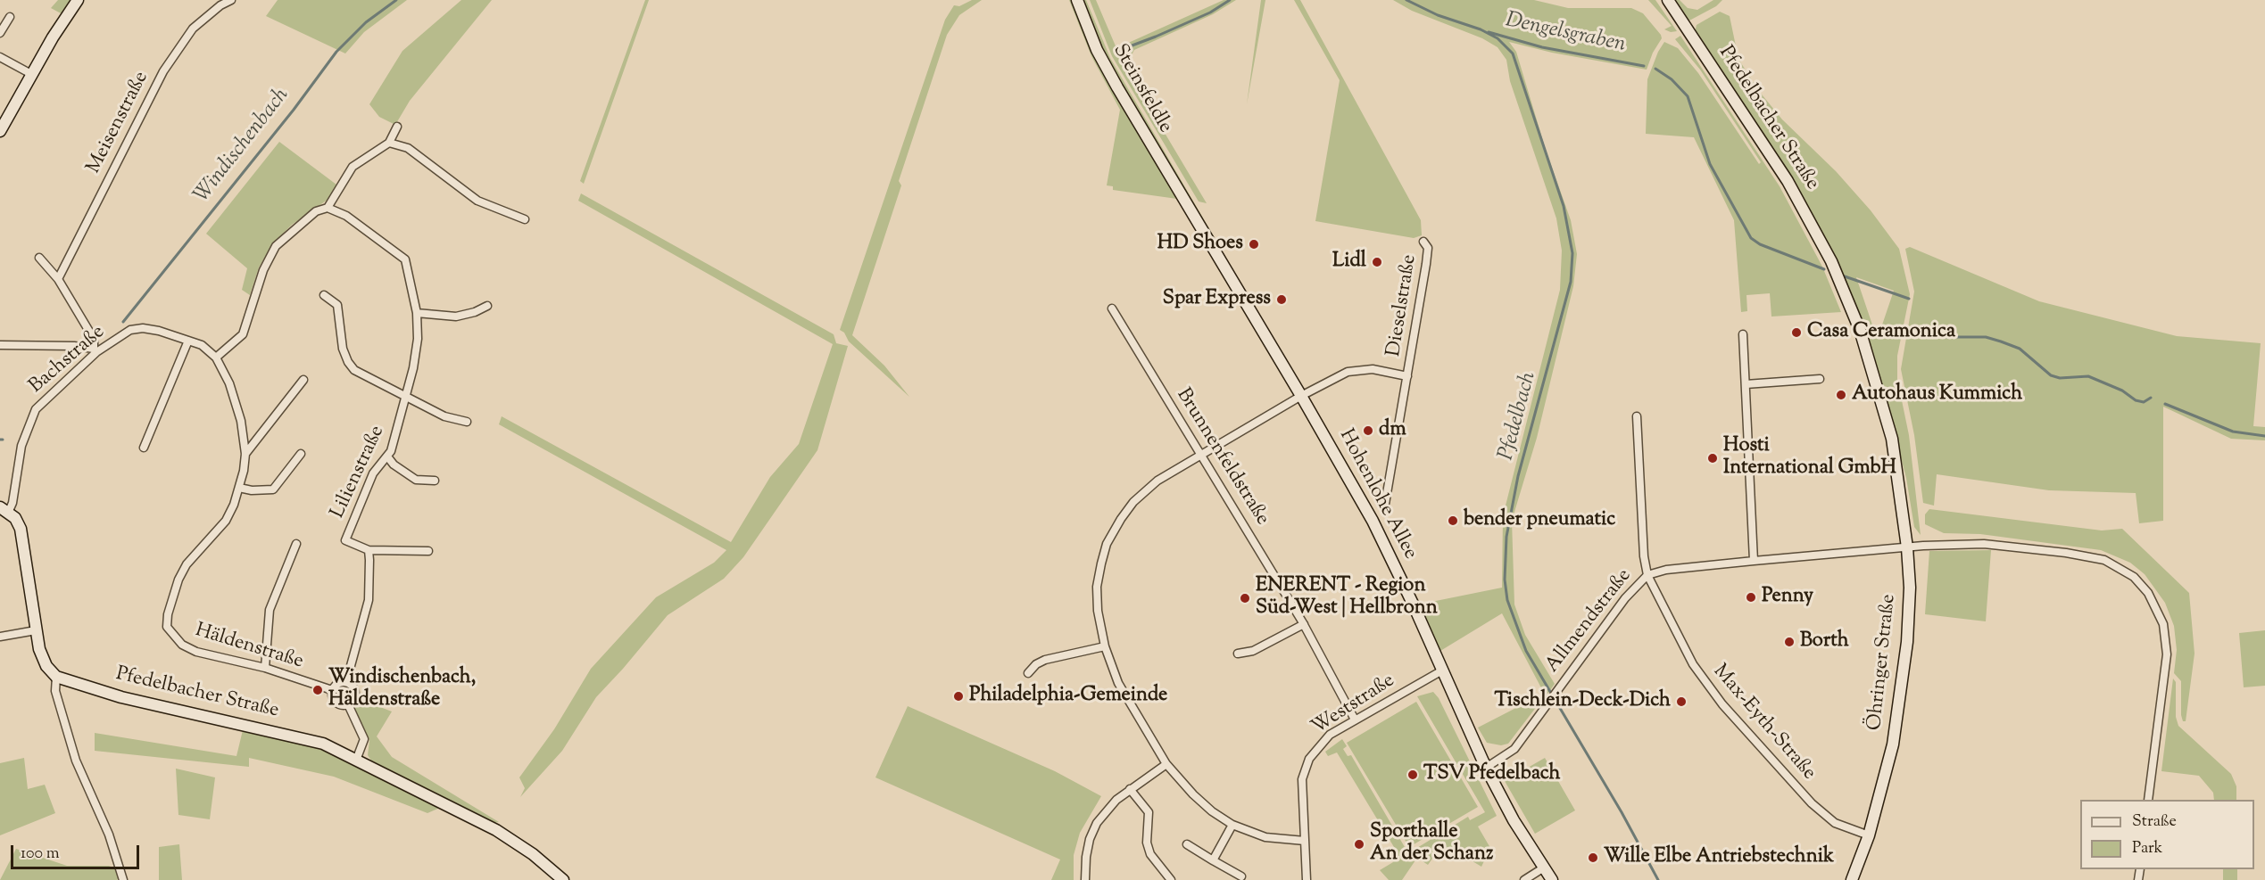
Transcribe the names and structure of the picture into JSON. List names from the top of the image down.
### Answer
{
  "streets": {
    "street": [
      "Steinsfeldle",
      "Pfedelbacher Straße",
      "Meisenstraße",
      "Dieselstraße",
      "Bachstraße",
      "Brunnenfeldstraße",
      "Lilienstraße",
      "Hohenlohe Allee",
      "Allmendstraße",
      "Häldenstraße",
      "Öhringer Straße",
      "Weststraße",
      "Max-Eyth-Straße"
    ]
  },
  "crossings": [
    ["Steinsfeldle", "Hohenlohe Allee"],
    ["Pfedelbacher Straße", "Öhringer Straße"],
    ["Dieselstraße", "Brunnenfeldstraße"],
    ["Dieselstraße", "Hohenlohe Allee"],
    ["Dieselstraße", "Weststraße"],
    ["Bachstraße", "Häldenstraße"],
    ["Brunnenfeldstraße", "Weststraße"],
    ["Hohenlohe Allee", "Allmendstraße"],
    ["Hohenlohe Allee", "Weststraße"],
    ["Allmendstraße", "Öhringer Straße"],
    ["Allmendstraße", "Max-Eyth-Straße"],
    ["Öhringer Straße", "Max-Eyth-Straße"]
  ],
  "water": ["Dengelsgraben", "Windischenbach", "Pfedelbach"],
  "places": [
    "HD Shoes",
    "Lidl",
    "Spar Express",
    "Casa Ceramonica",
    "Autohaus Kummich",
    "dm",
    "Hosti International GmbH",
    "bender pneumatic",
    "Penny",
    "ENERENT - Region Süd-West | Hellbronn",
    "Borth",
    "Windischenbach, Häldenstraße",
    "Philadelphia-Gemeinde",
    "Tischlein-Deck-Dich",
    "TSV Pfedelbach",
    "Sporthalle An der Schanz",
    "Wille Elbe Antriebstechnik"
  ],
  "legend": ["Straße", "Park"],
  "scale_bar": "100 m"
}
